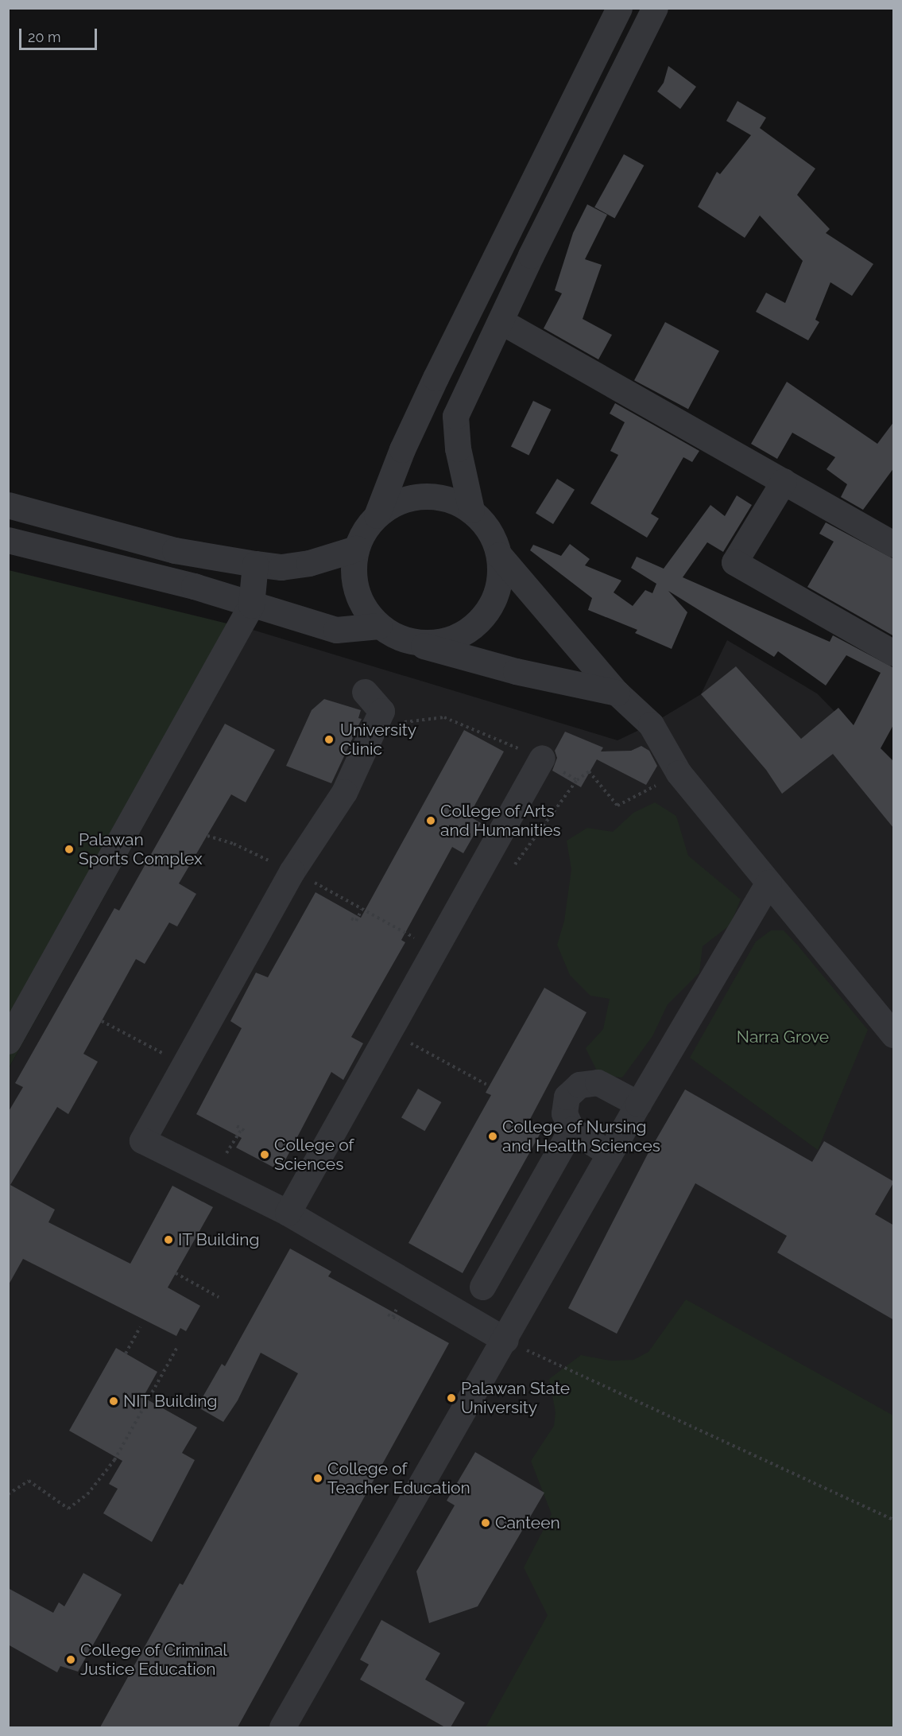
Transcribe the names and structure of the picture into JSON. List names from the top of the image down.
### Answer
{
  "parks": ["Narra Grove"],
  "places": [
    "University Clinic",
    "College of Arts and Humanities",
    "Palawan Sports Complex",
    "College of Nursing and Health Sciences",
    "College of Sciences",
    "IT Building",
    "Palawan State University",
    "NIT Building",
    "College of Teacher Education",
    "Canteen",
    "College of Criminal Justice Education"
  ],
  "scale_bar": "20 m"
}
